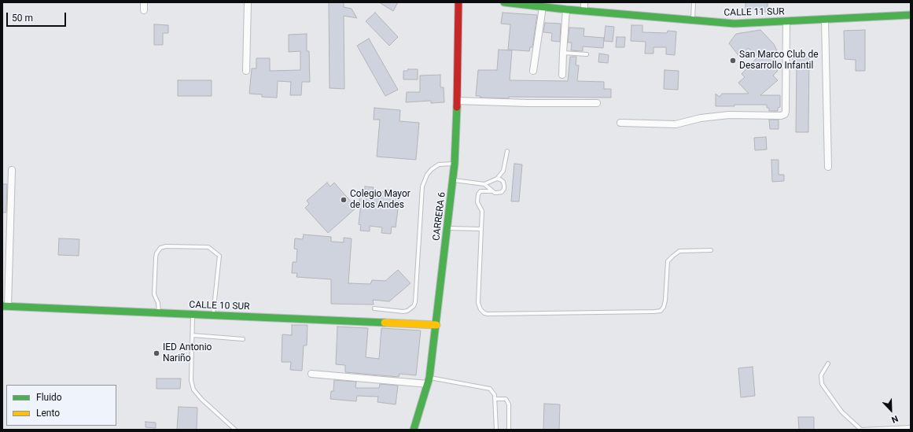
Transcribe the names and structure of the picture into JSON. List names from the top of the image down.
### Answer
{
  "streets": {
    "street": ["CALLE 11 SUR", "CARRERA 6", "CALLE 10 SUR"]
  },
  "crossings": [
    ["CARRERA 6", "CALLE 10 SUR"]
  ],
  "places": ["San Marco Club de Desarrollo Infantil", "Colegio Mayor de los Andes", "IED Antonio Nariño"],
  "legend": ["Fluido", "Lento"],
  "scale_bar": "50 m",
  "north": "bottom right"
}
